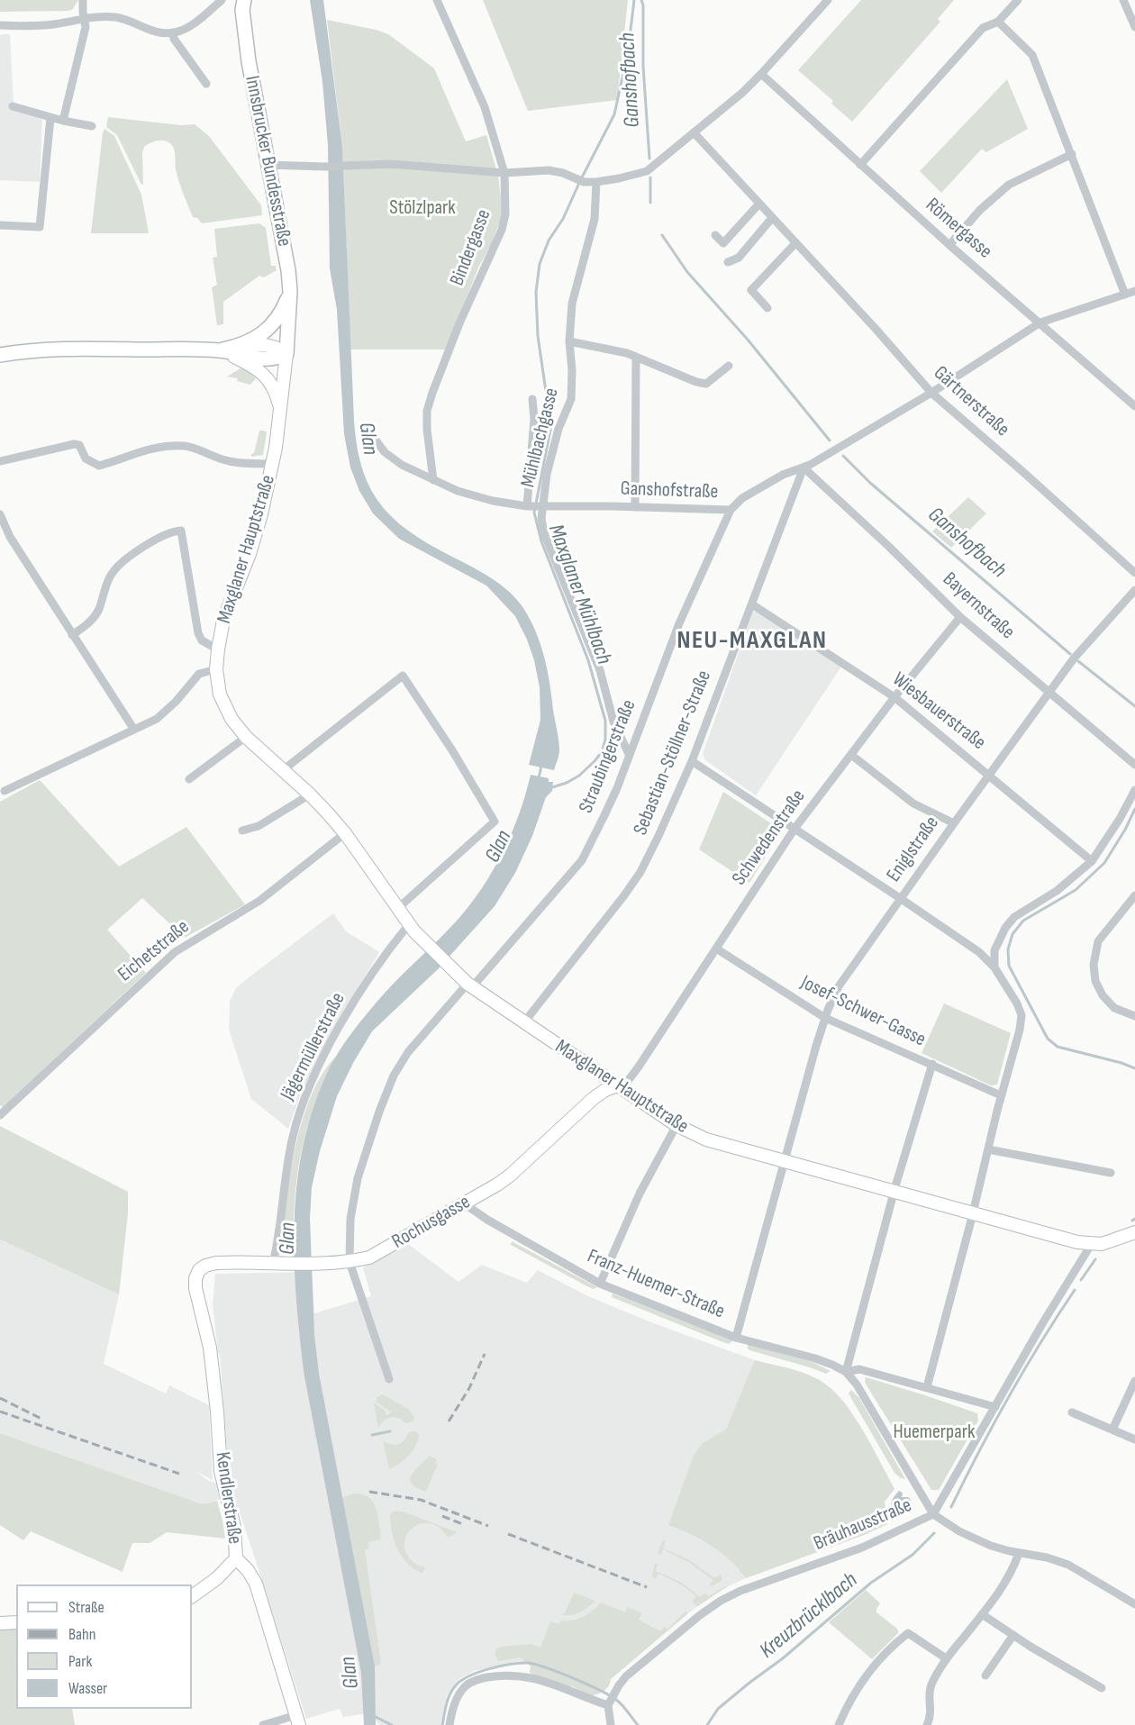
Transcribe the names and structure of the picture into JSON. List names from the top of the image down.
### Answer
{
  "streets": {
    "main road": ["Innsbrucker Bundesstraße"],
    "street": [
      "Römergasse",
      "Bindergasse",
      "Gärtnerstraße",
      "Mühlbachgasse",
      "Ganshofstraße",
      "Maxglaner Hauptstraße",
      "Bayernstraße",
      "Wiesbauerstraße",
      "Sebastian-Stöllner-Straße",
      "Straubingerstraße",
      "Schwedenstraße",
      "Eniglstraße",
      "Eichetstraße",
      "Josef-Schwer-Gasse",
      "Jägermüllerstraße",
      "Rochusgasse",
      "Franz-Huemer-Straße",
      "Kendlerstraße",
      "Bräuhausstraße"
    ]
  },
  "crossings": [
    ["Innsbrucker Bundesstraße", "Maxglaner Hauptstraße"],
    ["Römergasse", "Ganshofstraße"],
    ["Bindergasse", "Ganshofstraße"],
    ["Gärtnerstraße", "Ganshofstraße"],
    ["Mühlbachgasse", "Ganshofstraße"],
    ["Mühlbachgasse", "Straubingerstraße"],
    ["Ganshofstraße", "Bayernstraße"],
    ["Ganshofstraße", "Sebastian-Stöllner-Straße"],
    ["Ganshofstraße", "Straubingerstraße"],
    ["Maxglaner Hauptstraße", "Sebastian-Stöllner-Straße"],
    ["Maxglaner Hauptstraße", "Straubingerstraße"],
    ["Maxglaner Hauptstraße", "Schwedenstraße"],
    ["Maxglaner Hauptstraße", "Eniglstraße"],
    ["Maxglaner Hauptstraße", "Eichetstraße"],
    ["Maxglaner Hauptstraße", "Jägermüllerstraße"],
    ["Maxglaner Hauptstraße", "Rochusgasse"],
    ["Maxglaner Hauptstraße", "Bräuhausstraße"],
    ["Bayernstraße", "Sebastian-Stöllner-Straße"],
    ["Bayernstraße", "Schwedenstraße"],
    ["Bayernstraße", "Eniglstraße"],
    ["Wiesbauerstraße", "Sebastian-Stöllner-Straße"],
    ["Wiesbauerstraße", "Schwedenstraße"],
    ["Wiesbauerstraße", "Eniglstraße"],
    ["Straubingerstraße", "Rochusgasse"],
    ["Schwedenstraße", "Josef-Schwer-Gasse"],
    ["Schwedenstraße", "Rochusgasse"],
    ["Eniglstraße", "Josef-Schwer-Gasse"],
    ["Eniglstraße", "Franz-Huemer-Straße"],
    ["Jägermüllerstraße", "Rochusgasse"],
    ["Rochusgasse", "Franz-Huemer-Straße"],
    ["Rochusgasse", "Kendlerstraße"],
    ["Franz-Huemer-Straße", "Bräuhausstraße"]
  ],
  "districts": ["NEU-MAXGLAN"],
  "water": [
    "Ganshofbach",
    "Glan",
    "Maxglaner Mühlbach",
    "Kreuzbrücklbach"
  ],
  "parks": ["Stölzlpark", "Huemerpark"],
  "legend": [
    "Straße",
    "Bahn",
    "Park",
    "Wasser"
  ]
}
